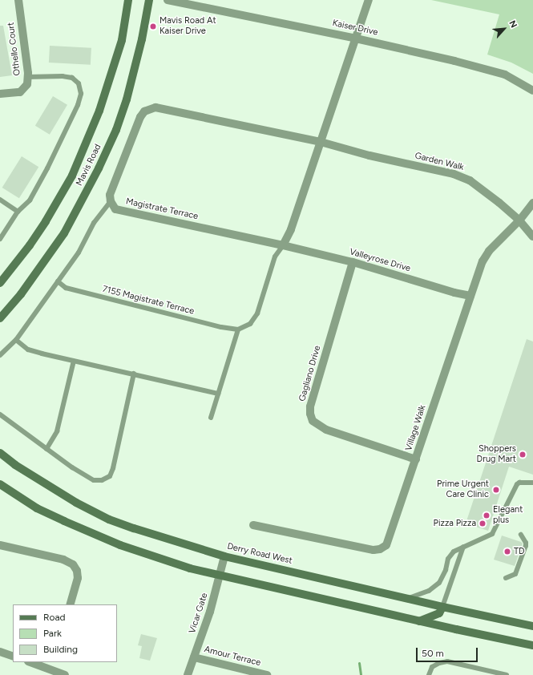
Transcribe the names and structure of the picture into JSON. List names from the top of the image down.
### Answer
{
  "streets": {
    "main road": ["Mavis Road", "Derry Road West"],
    "street": [
      "Kaiser Drive",
      "Othello Court",
      "Garden Walk",
      "Magistrate Terrace",
      "Valleyrose Drive",
      "Gagliano Drive",
      "Village Walk",
      "Vicar Gate",
      "Amour Terrace"
    ],
    "lane": ["7155 Magistrate Terrace"]
  },
  "crossings": [
    ["Garden Walk", "Village Walk"],
    ["Magistrate Terrace", "Valleyrose Drive"],
    ["Valleyrose Drive", "Gagliano Drive"],
    ["Valleyrose Drive", "Village Walk"],
    ["Gagliano Drive", "Village Walk"],
    ["Derry Road West", "Vicar Gate"],
    ["Vicar Gate", "Amour Terrace"]
  ],
  "places": [
    "Mavis Road At Kaiser Drive",
    "Shoppers Drug Mart",
    "Prime Urgent Care Clinic",
    "Elegant plus",
    "Pizza Pizza",
    "TD"
  ],
  "legend": ["Road", "Park", "Building"],
  "scale_bar": "50 m",
  "north": "top right"
}
